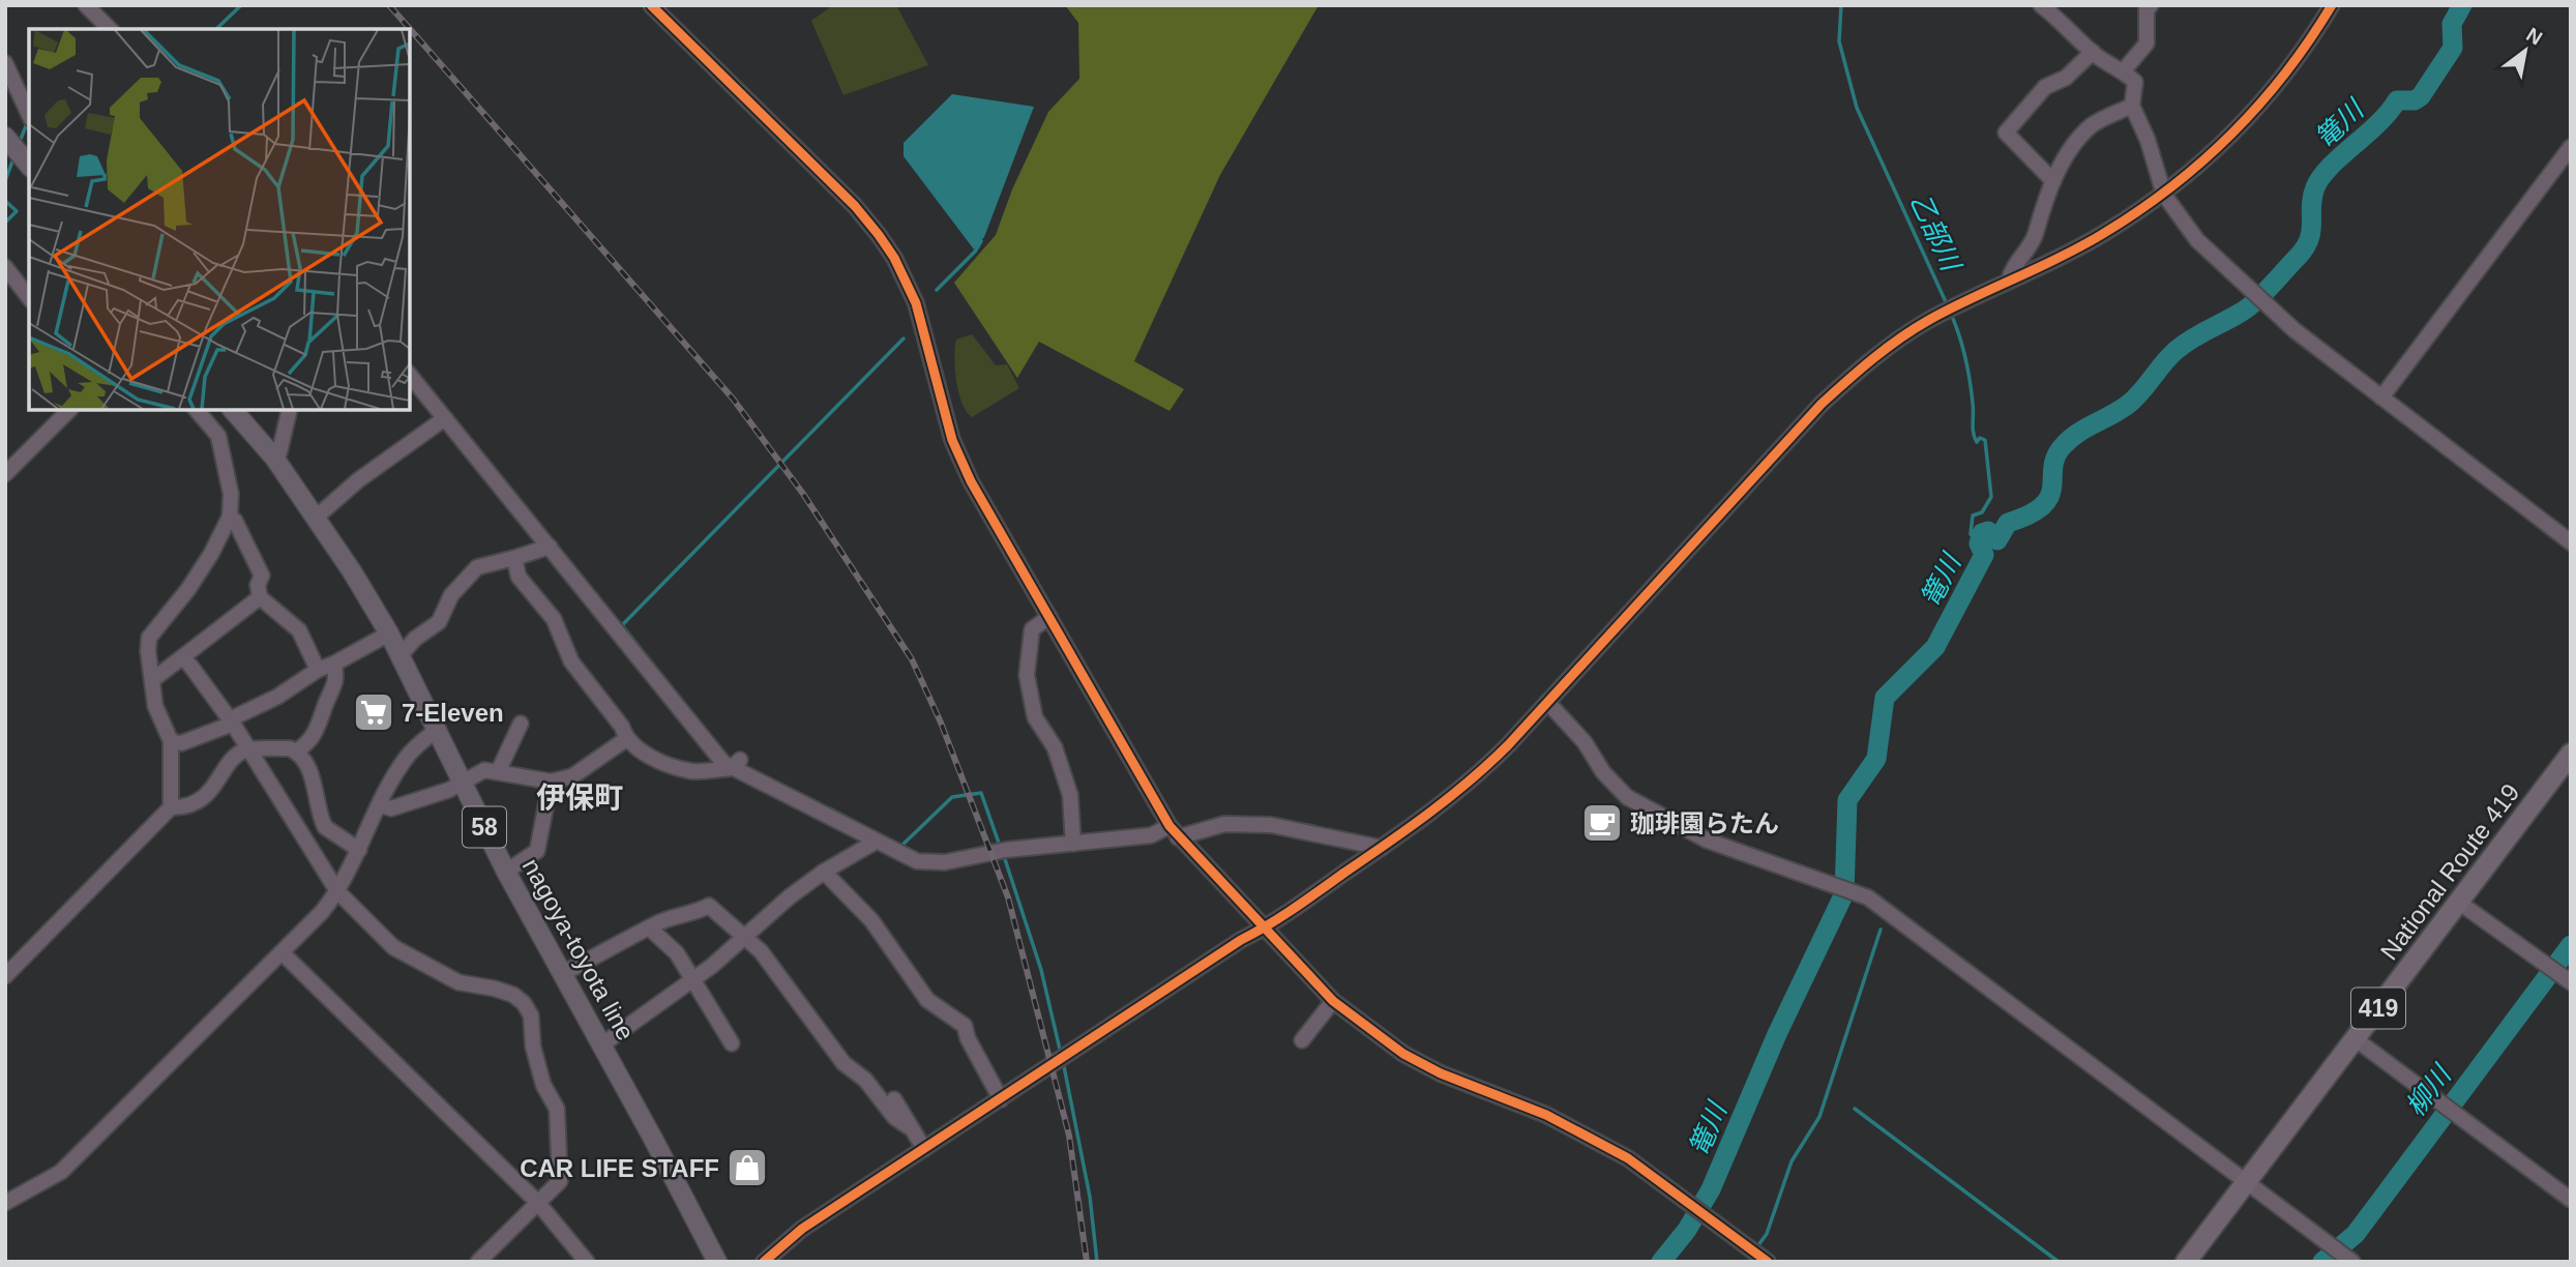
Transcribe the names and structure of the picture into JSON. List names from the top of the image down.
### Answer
{
  "streets": {
    "highway": ["National Route 419", "419"],
    "main road": ["58", "nagoya-toyota line"]
  },
  "districts": ["伊保町"],
  "water": ["篭川", "乙部川", "柳川"],
  "places": {
    "supermarket": ["7-Eleven"],
    "cafe": ["珈琲園らたん"],
    "shop": ["CAR LIFE STAFF"]
  },
  "north": "top right"
}
